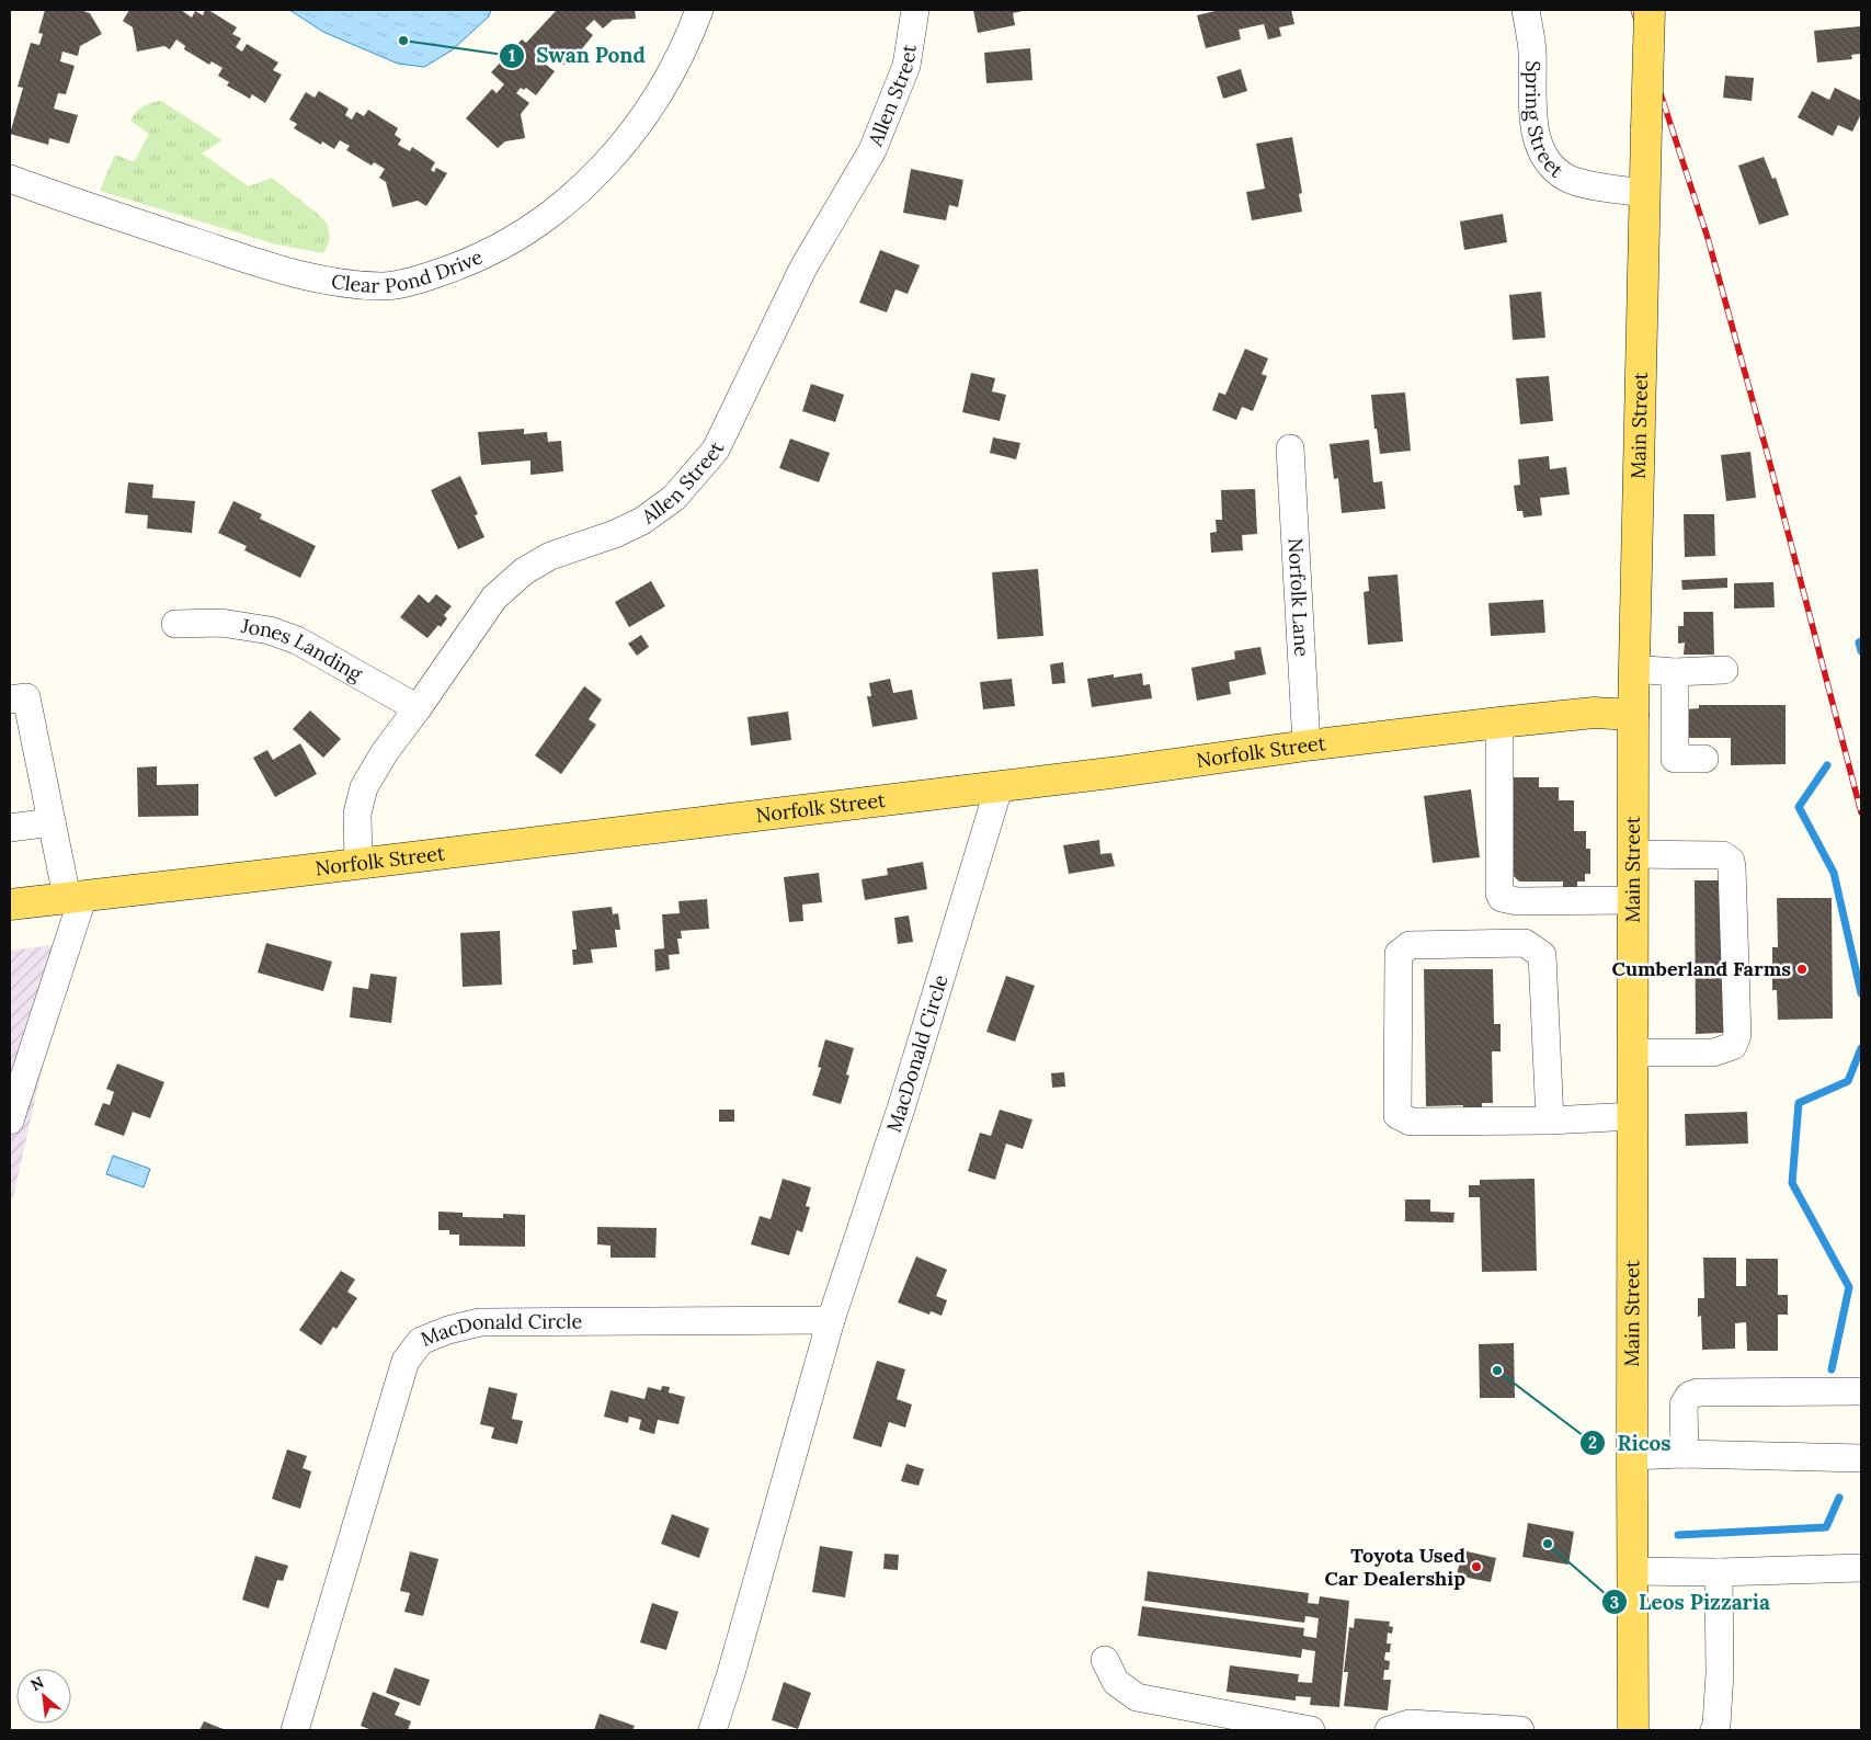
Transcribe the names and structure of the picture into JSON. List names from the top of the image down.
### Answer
{
  "streets": {
    "main road": ["Main Street", "Norfolk Street"],
    "street": [
      "Allen Street",
      "Spring Street",
      "Clear Pond Drive",
      "Norfolk Lane",
      "Jones Landing",
      "MacDonald Circle"
    ]
  },
  "crossings": [
    ["Allen Street", "Jones Landing"],
    ["Allen Street", "Norfolk Street"],
    ["Spring Street", "Main Street"],
    ["Main Street", "Norfolk Street"],
    ["Norfolk Lane", "Norfolk Street"],
    ["Norfolk Street", "MacDonald Circle"]
  ],
  "places": [
    "Swan Pond",
    "Cumberland Farms",
    "Ricos",
    "Leos Pizzaria",
    "Toyota Used Car Dealership"
  ],
  "north": "top left"
}
